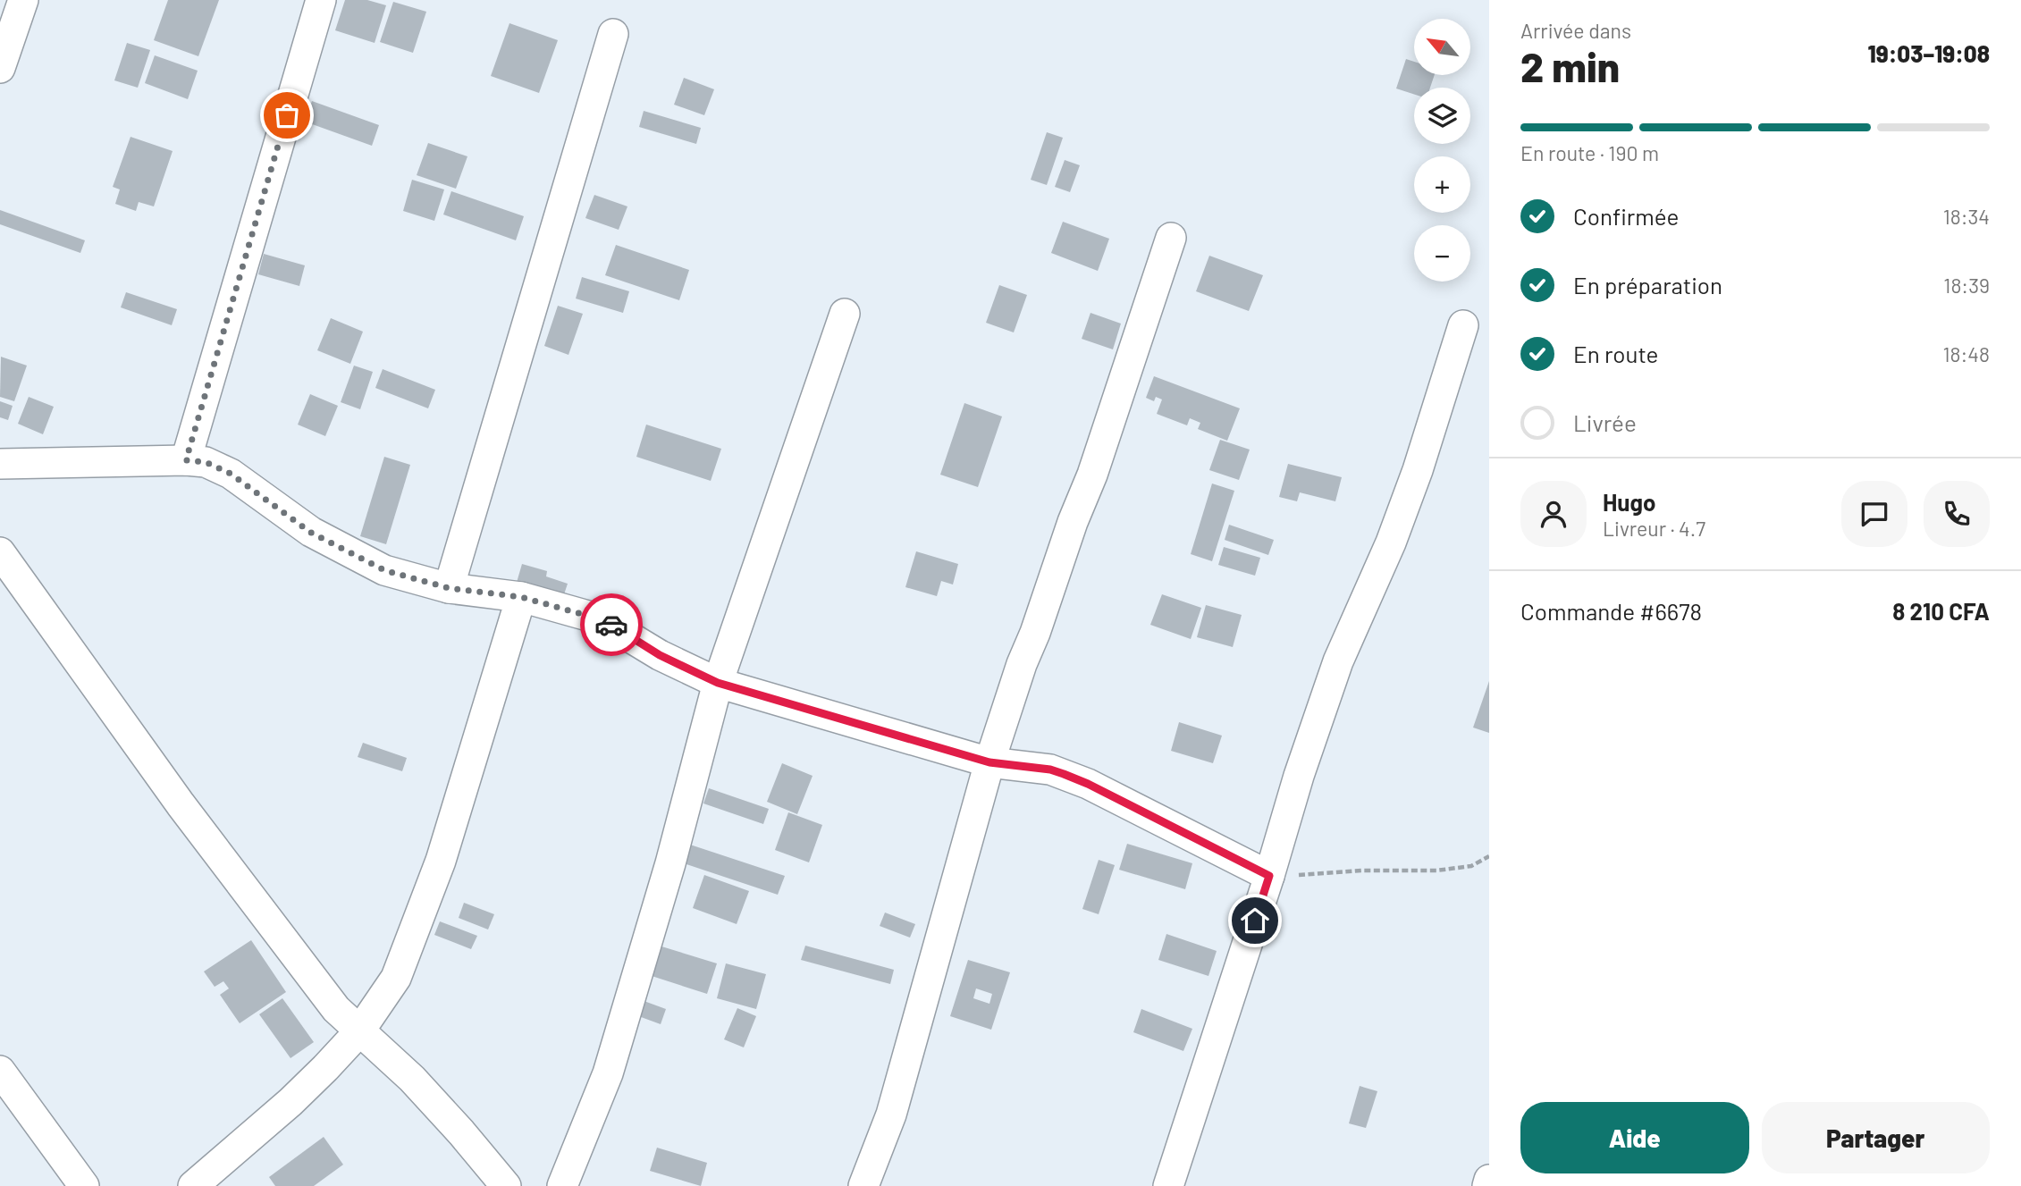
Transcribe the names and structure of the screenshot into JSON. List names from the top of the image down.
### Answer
{
  "north": "top left",
  "page": {
    "heading": ["2 min", "Arrivée dans", "19:03–19:08"],
    "panel": [
      "Hugo",
      "Livreur · 4.7",
      "Commande #6678",
      "8 210 CFA"
    ],
    "map_buttons": ["+", "−"],
    "bar": "En route · 190 m",
    "list": [
      ["Confirmée", "18:34"],
      ["En préparation", "18:39"],
      ["En route", "18:48"],
      "Livrée"
    ],
    "buttons": ["Aide", "Partager"]
  }
}
